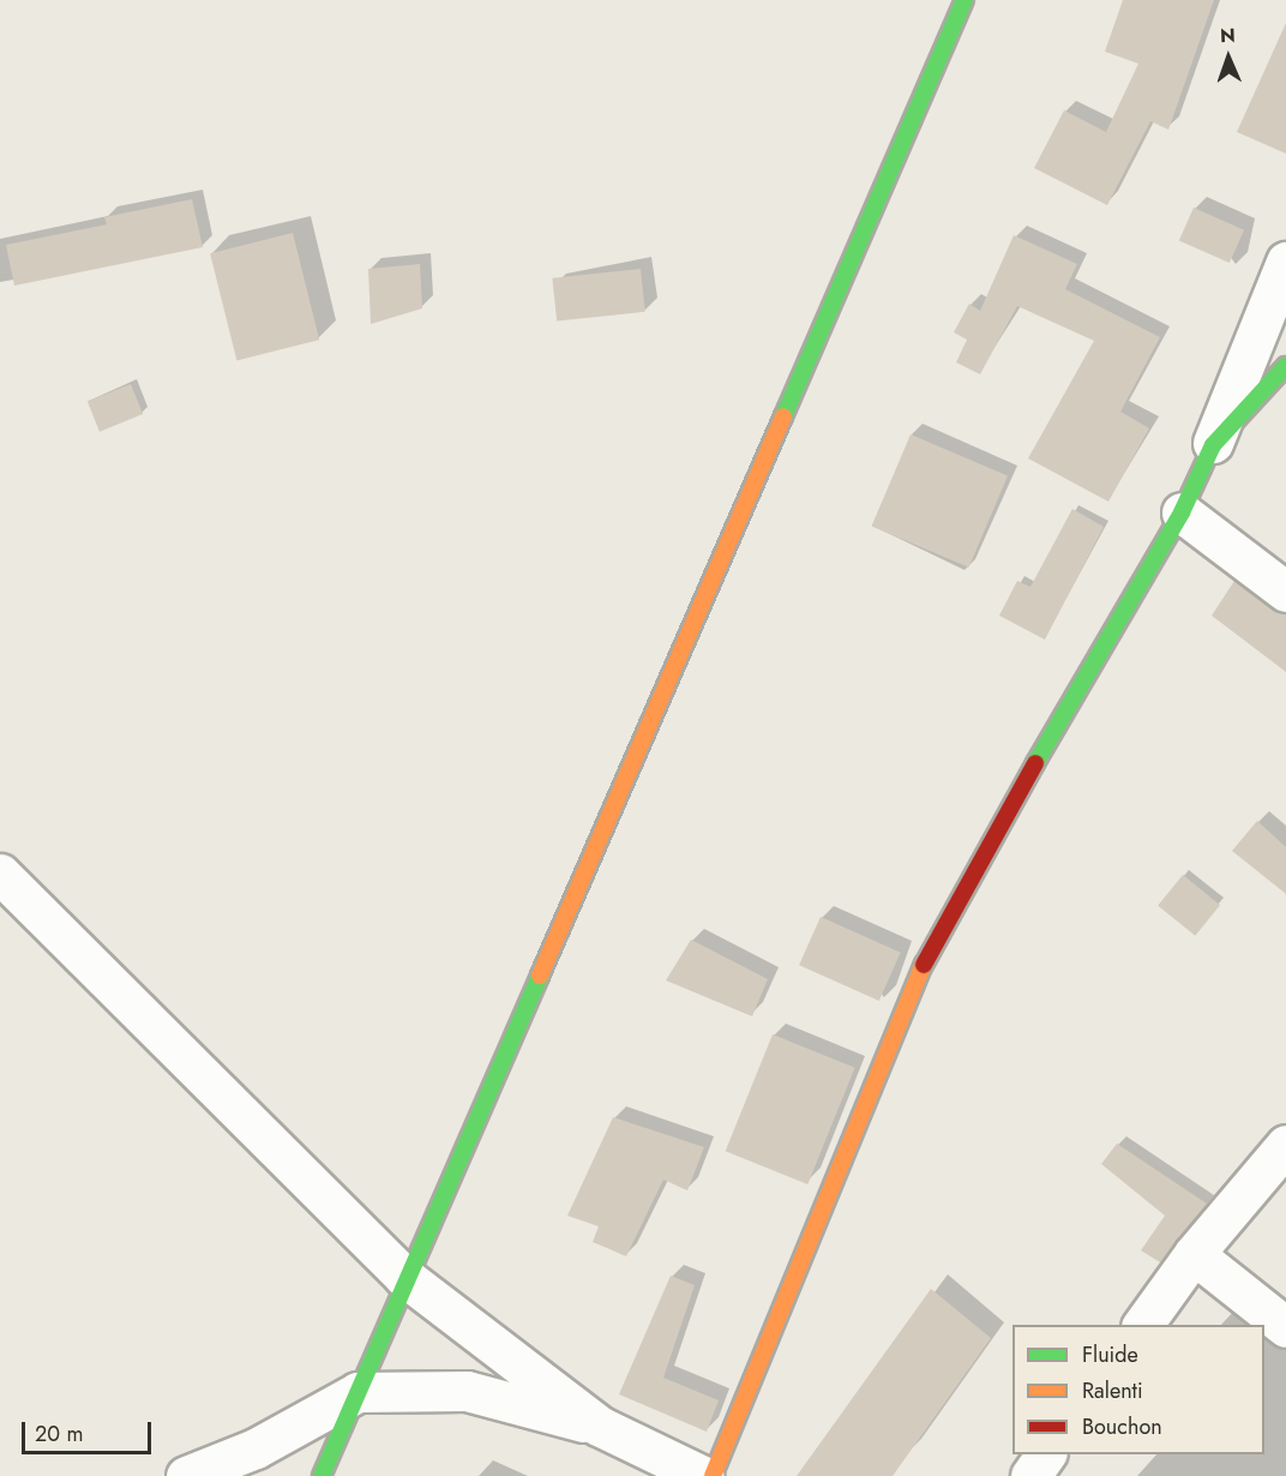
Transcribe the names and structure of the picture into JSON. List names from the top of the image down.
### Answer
{
  "legend": ["Fluide", "Ralenti", "Bouchon"],
  "scale_bar": "20 m",
  "north": "top"
}
